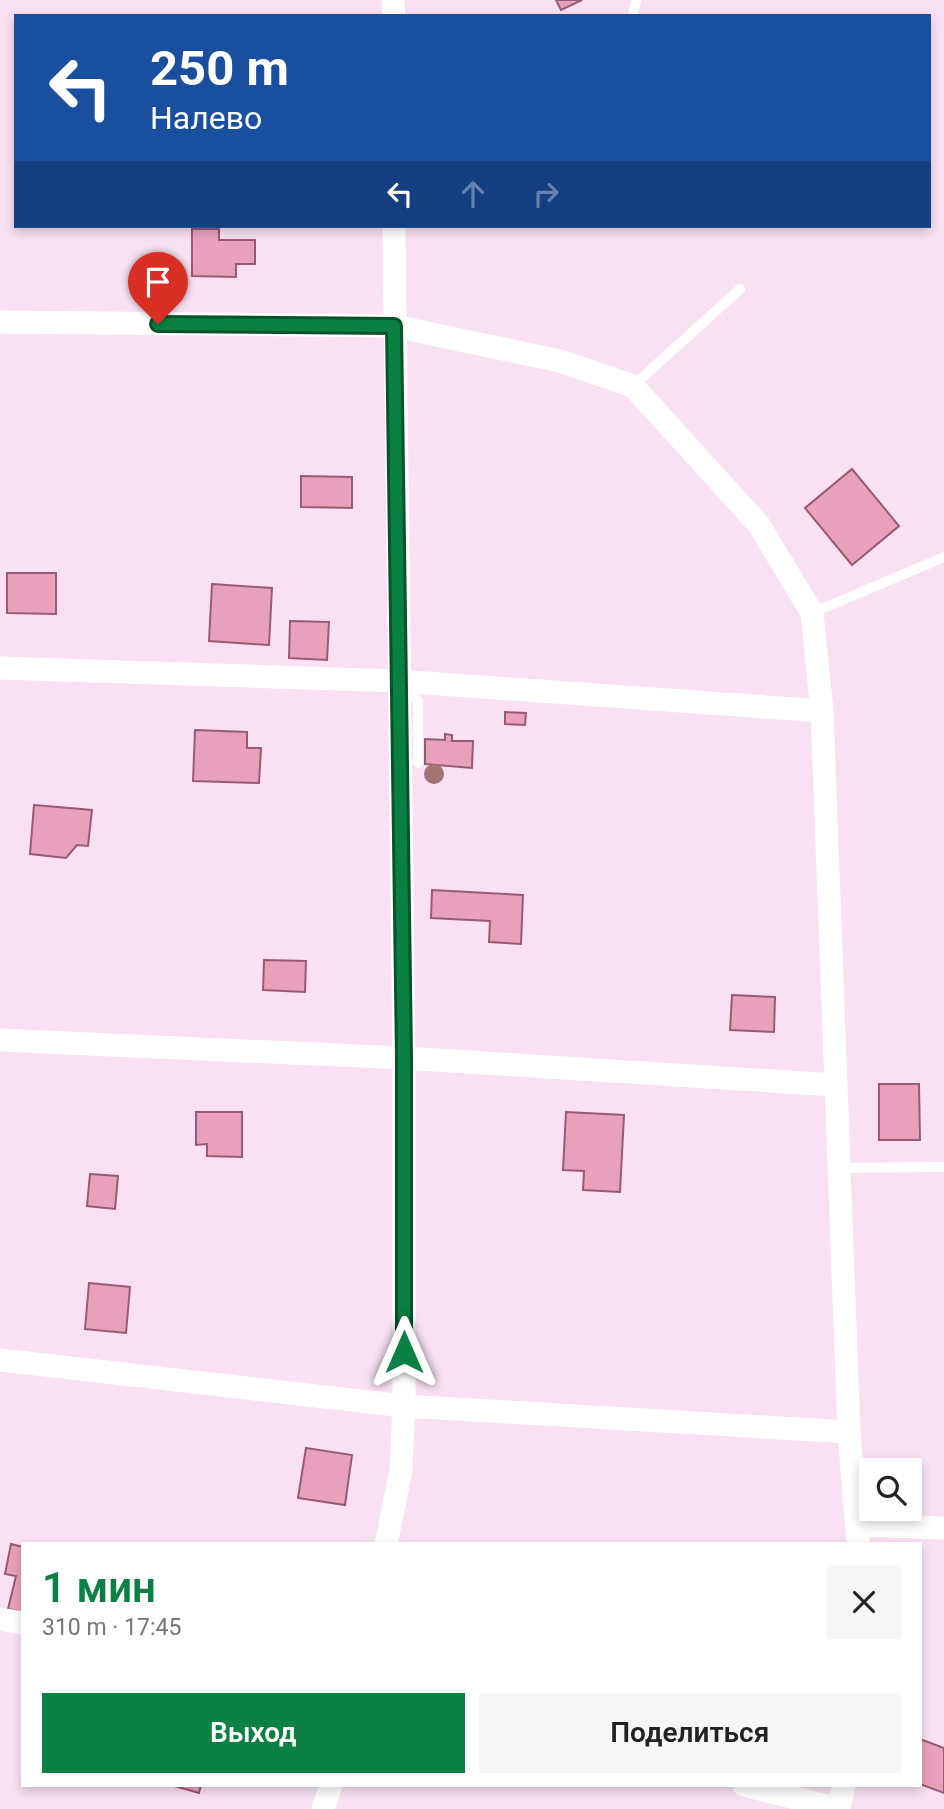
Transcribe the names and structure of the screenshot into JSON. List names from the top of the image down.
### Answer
{
  "page": {
    "turn": ["250 m", "Налево"],
    "heading": ["1 мин", "310 m · 17:45"],
    "buttons": ["Выход", "Поделиться"]
  }
}
